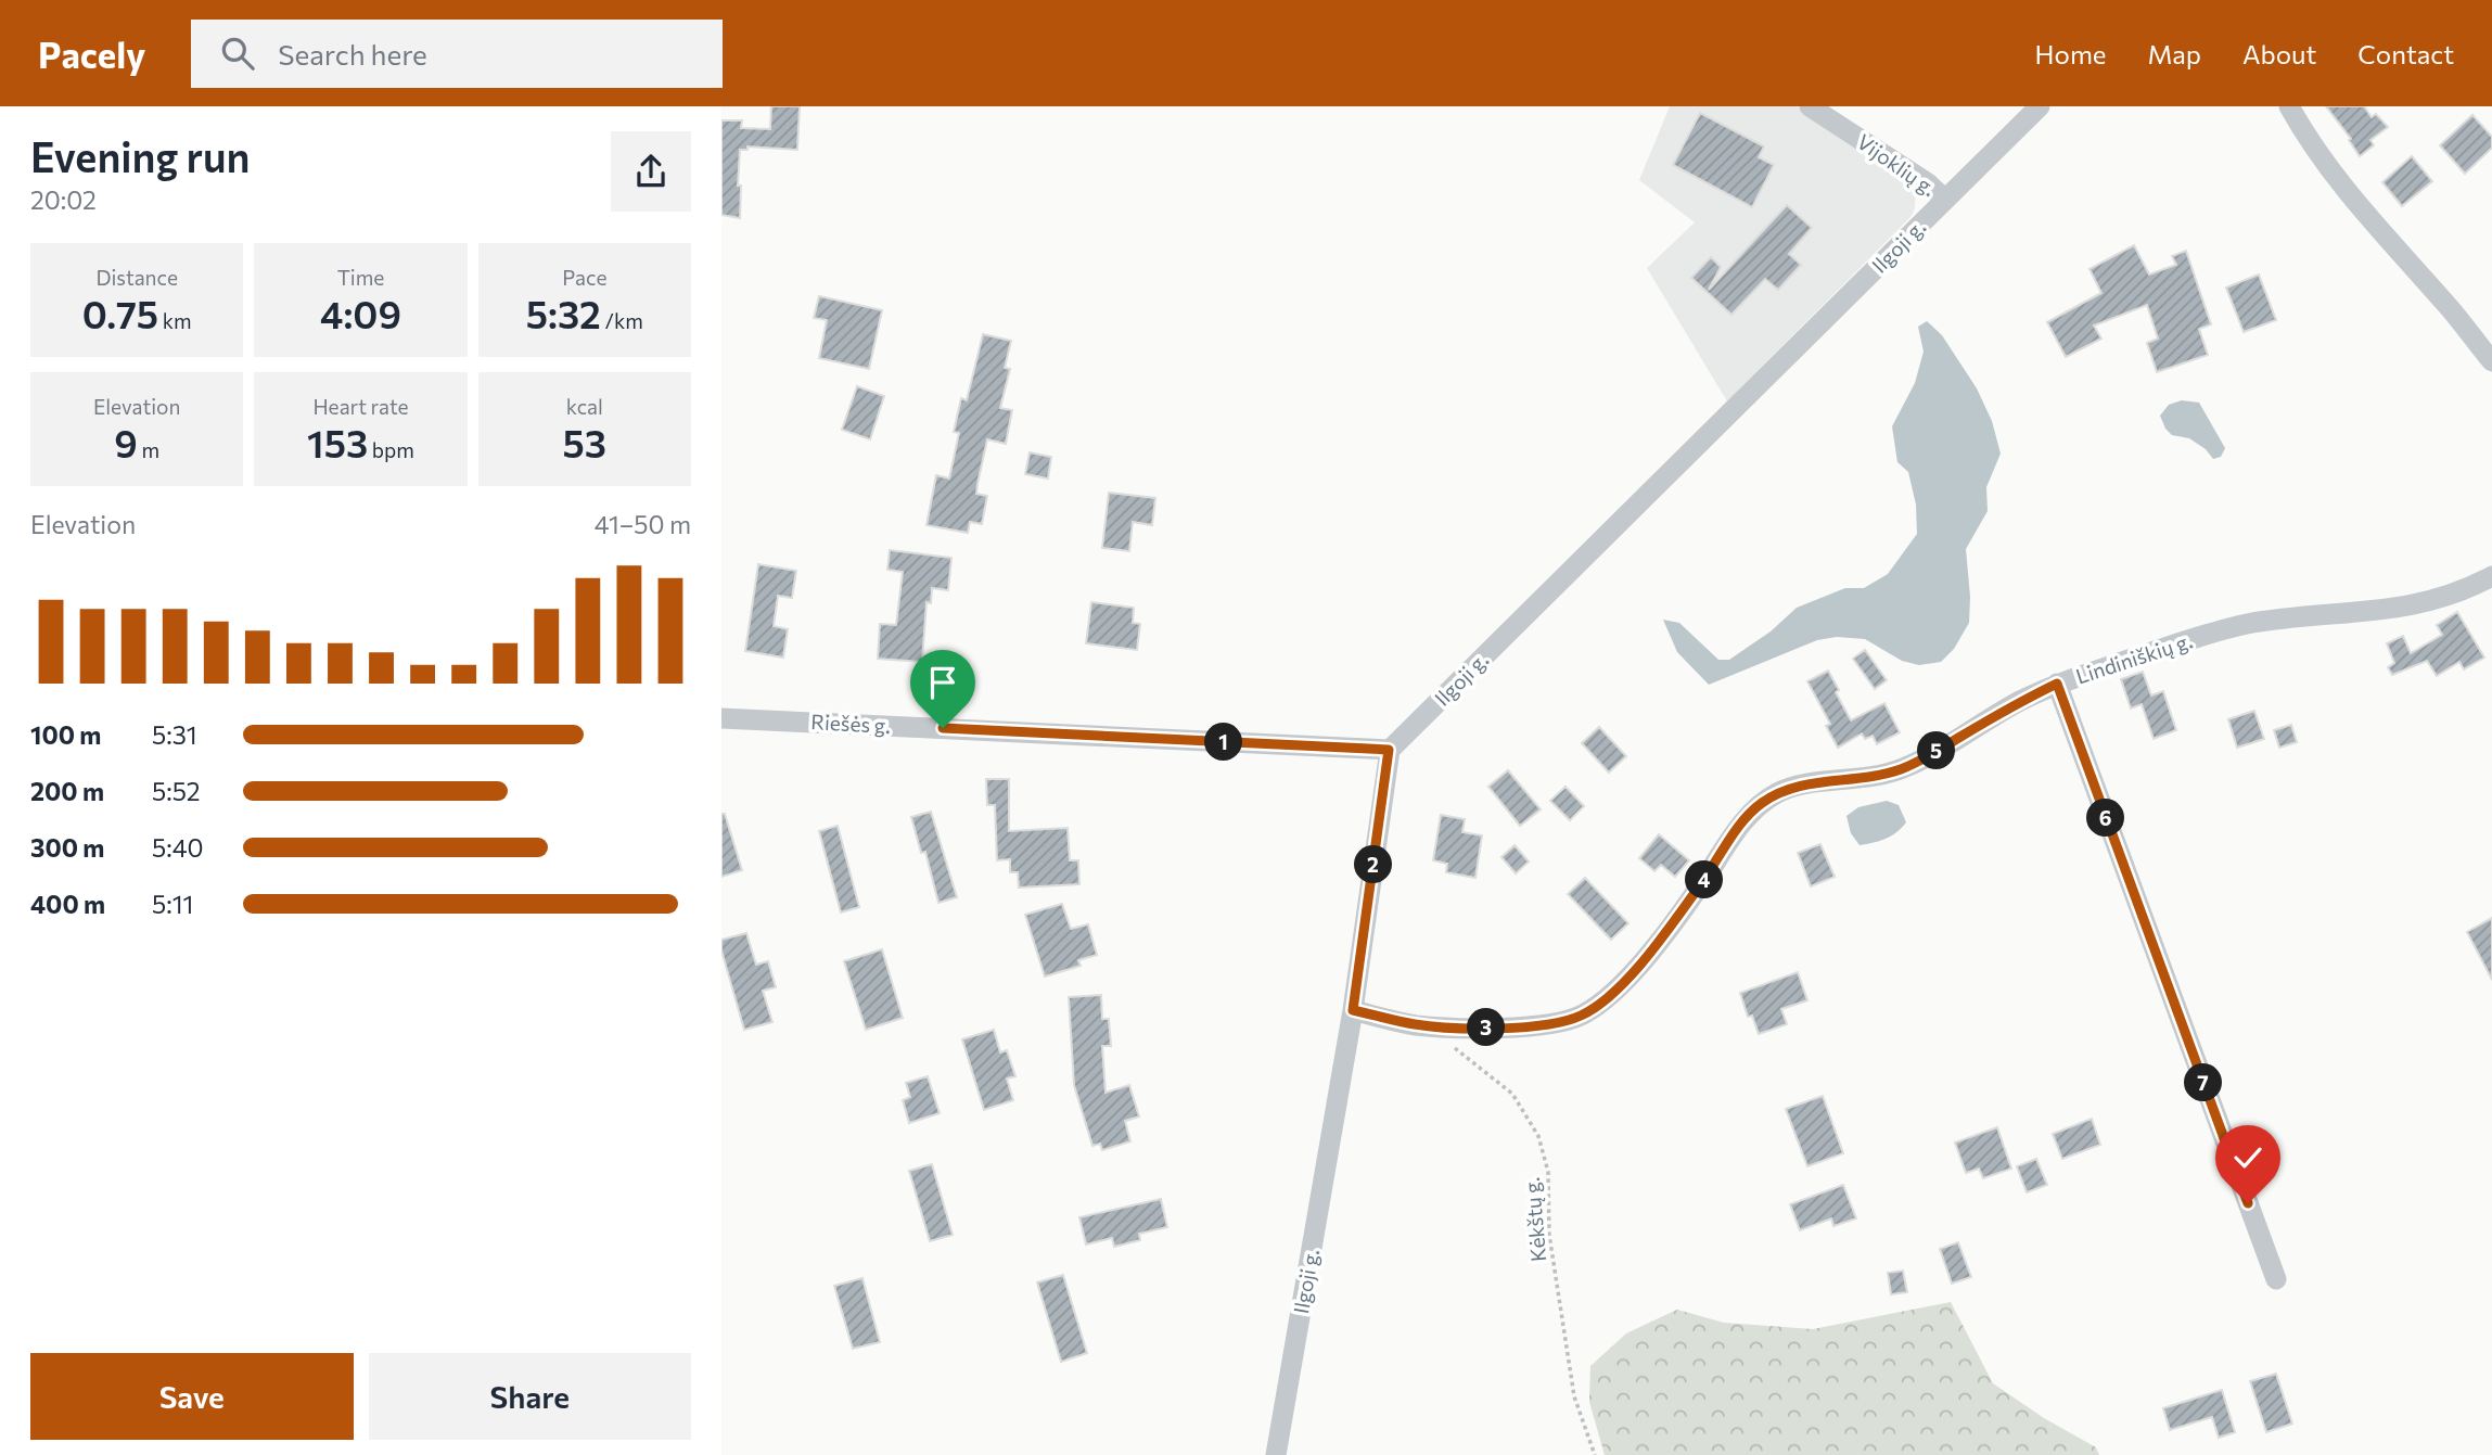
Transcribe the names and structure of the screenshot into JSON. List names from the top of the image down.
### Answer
{
  "streets": {
    "street": [
      "Vijoklių g.",
      "Ilgoji g.",
      "Lindiniškių g.",
      "Riešės g."
    ],
    "path": ["Kėkštų g."]
  },
  "crossings": [
    ["Vijoklių g.", "Ilgoji g."],
    ["Ilgoji g.", "Lindiniškių g."],
    ["Ilgoji g.", "Riešės g."]
  ],
  "page": {
    "header": "Pacely",
    "search": "Search here",
    "nav": [
      "Home",
      "Map",
      "About",
      "Contact"
    ],
    "heading": ["Evening run", "20:02"],
    "stats": [
      ["Distance", "0.75 km"],
      ["Time", "4:09"],
      ["Pace", "5:32 /km"],
      ["Elevation", "9 m"],
      ["Heart rate", "153 bpm"],
      ["kcal", "53"]
    ],
    "chart": ["Elevation", "41–50 m"],
    "list": [
      {
        "name": "100 m",
        "note": "5:31"
      },
      {
        "name": "200 m",
        "note": "5:52"
      },
      {
        "name": "300 m",
        "note": "5:40"
      },
      {
        "name": "400 m",
        "note": "5:11"
      }
    ],
    "pins": [
      "1",
      "5",
      "6",
      "2",
      "4",
      "3",
      "7"
    ],
    "buttons": ["Save", "Share"]
  }
}
